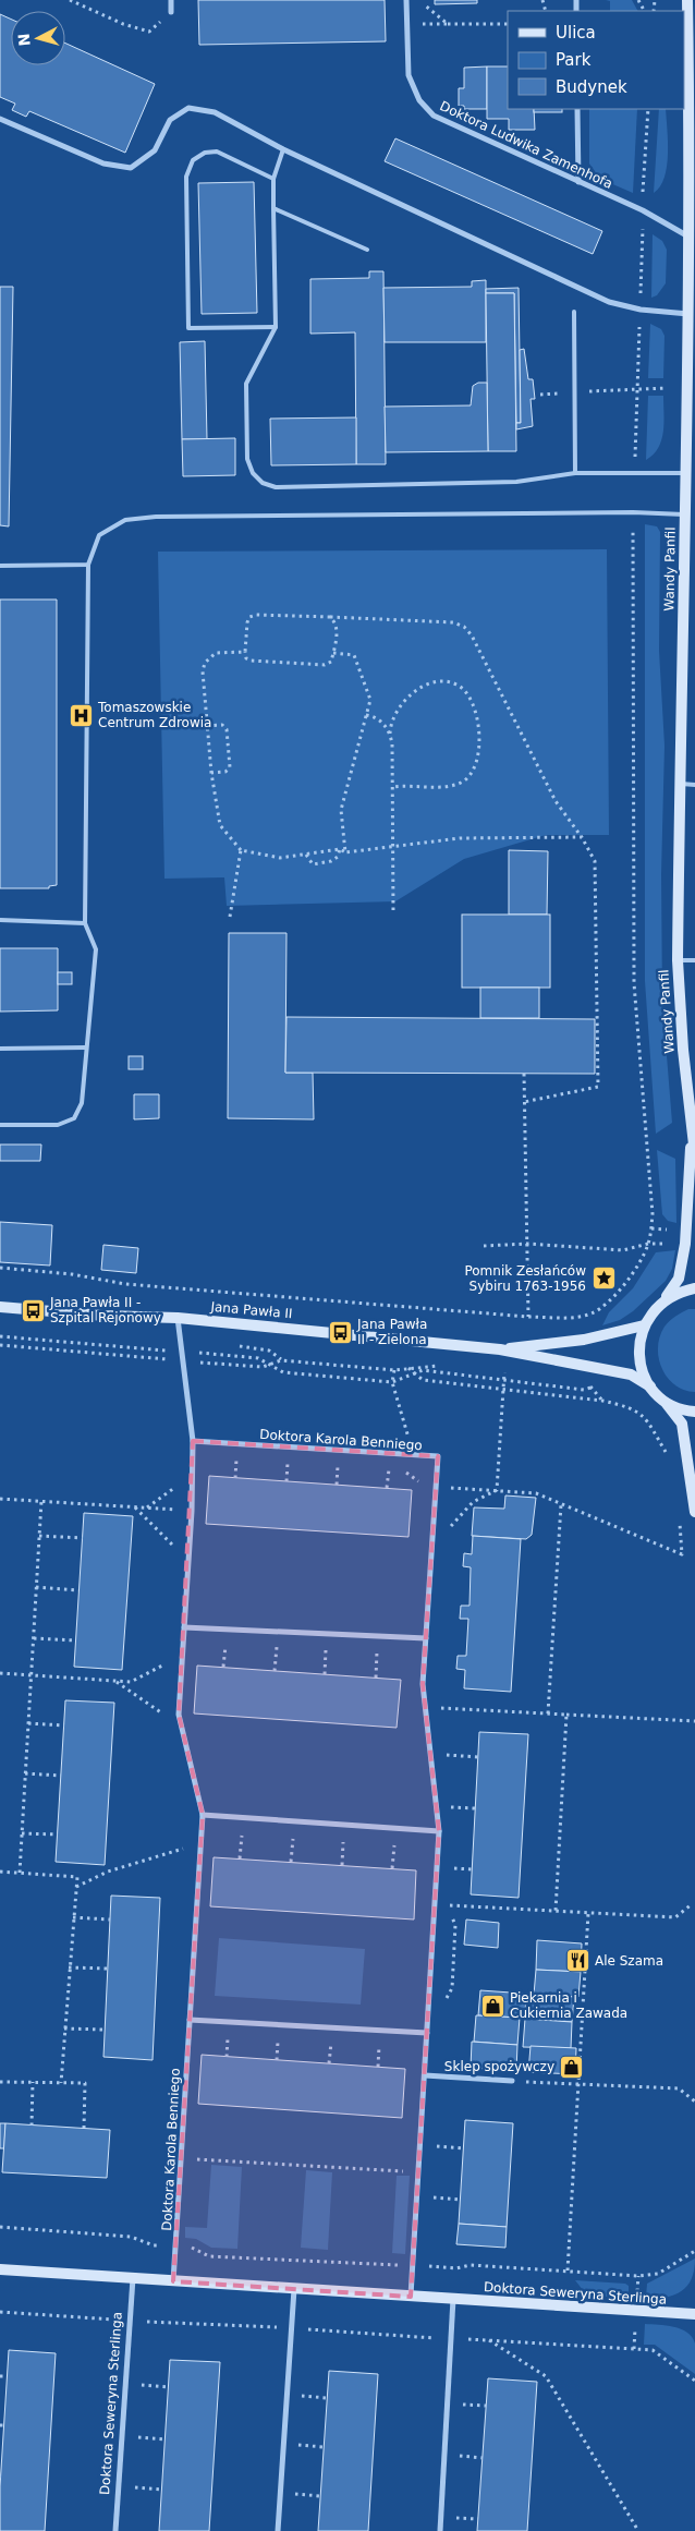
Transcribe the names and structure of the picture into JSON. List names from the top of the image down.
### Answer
{
  "streets": {
    "street": [
      "Doktora Ludwika Zamenhofa",
      "Wandy Panfil",
      "Jana Pawła II",
      "Doktora Karola Benniego",
      "Doktora Seweryna Sterlinga"
    ]
  },
  "crossings": [
    ["Doktora Ludwika Zamenhofa", "Wandy Panfil"],
    ["Wandy Panfil", "Jana Pawła II"],
    ["Jana Pawła II", "Doktora Karola Benniego"],
    ["Doktora Karola Benniego", "Doktora Seweryna Sterlinga"]
  ],
  "places": {
    "hospital": ["Tomaszowskie Centrum Zdrowia"],
    "place": ["Pomnik Zesłańców Sybiru 1763-1956"],
    "bus stop": ["Jana Pawła II - Szpital Rejonowy", "Jana Pawła II - Zielona"],
    "restaurant": ["Ale Szama"],
    "shop": ["Piekarnia i Cukiernia Zawada", "Sklep spożywczy"]
  },
  "legend": ["Ulica", "Park", "Budynek"],
  "north": "left"
}
